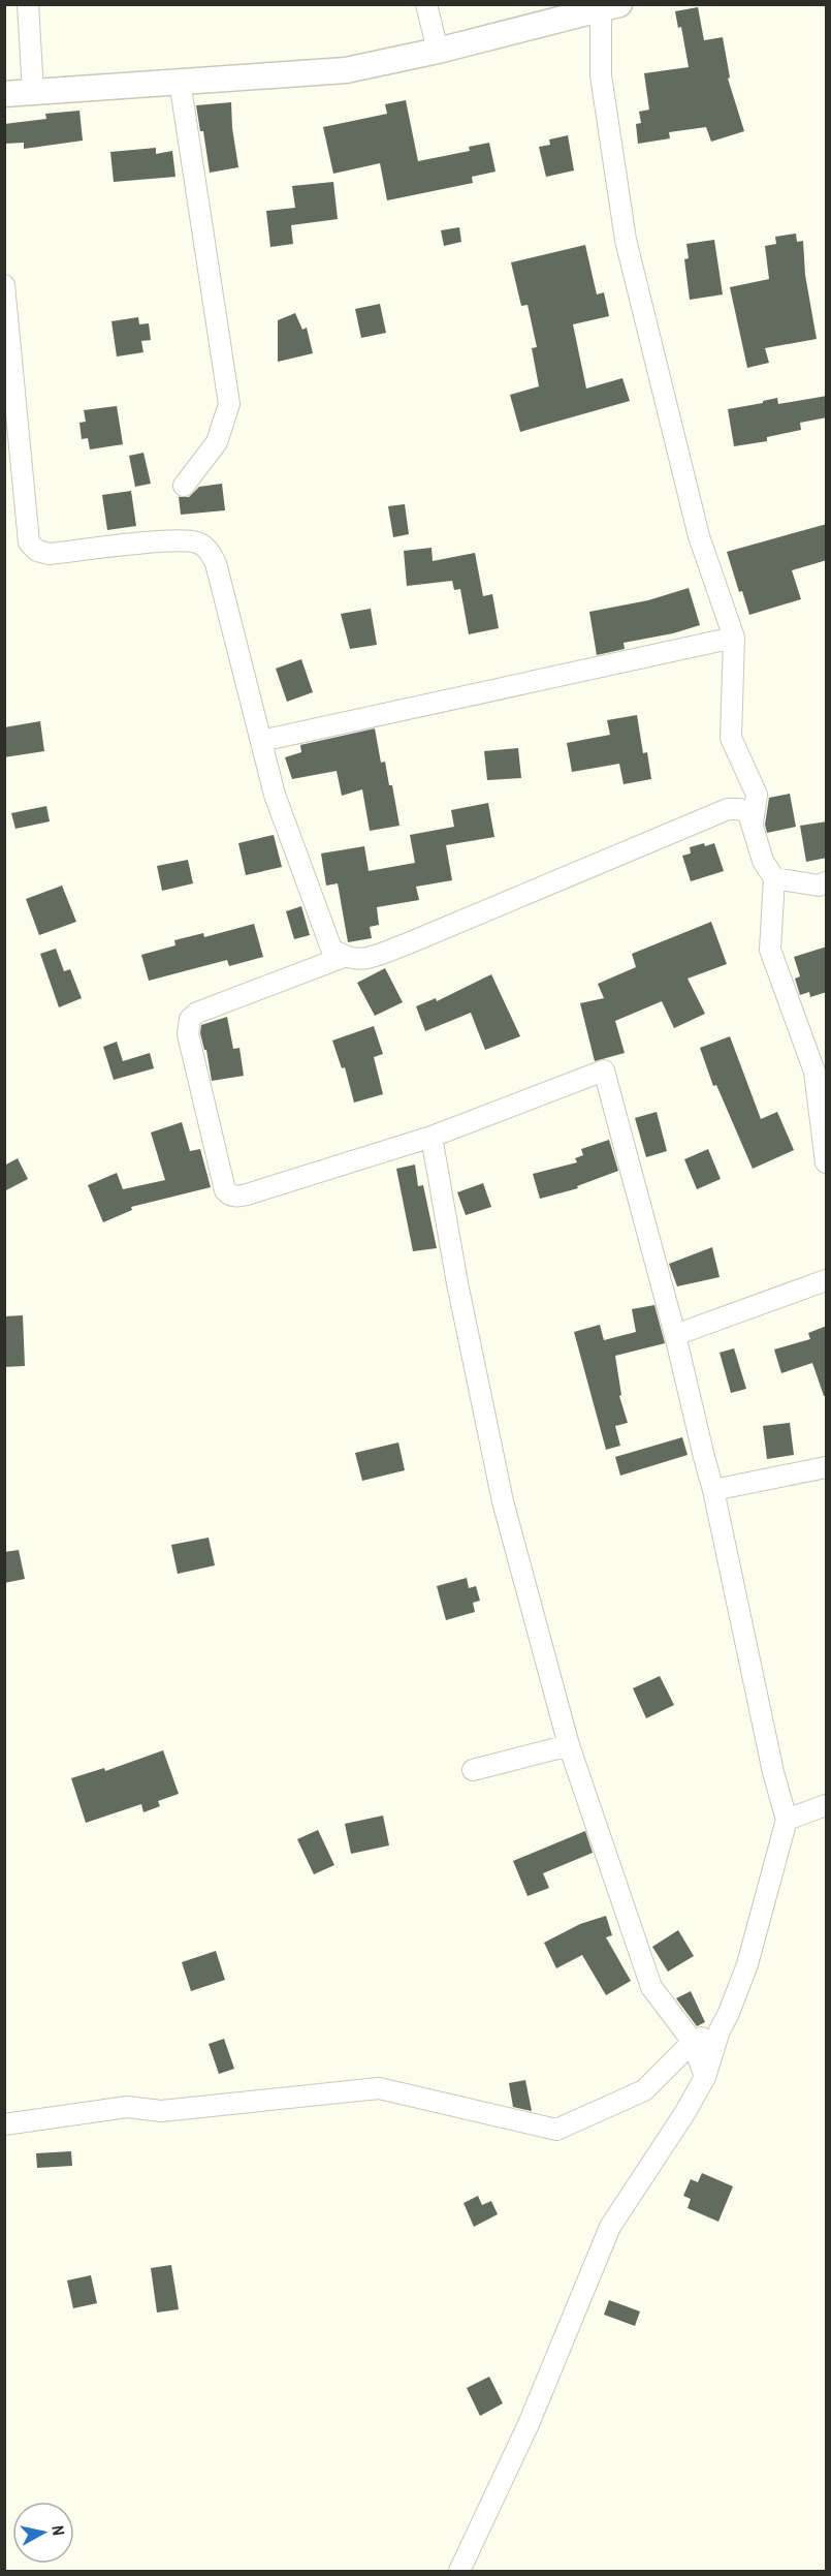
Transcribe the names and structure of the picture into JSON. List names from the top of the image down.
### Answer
{
  "north": "right"
}
